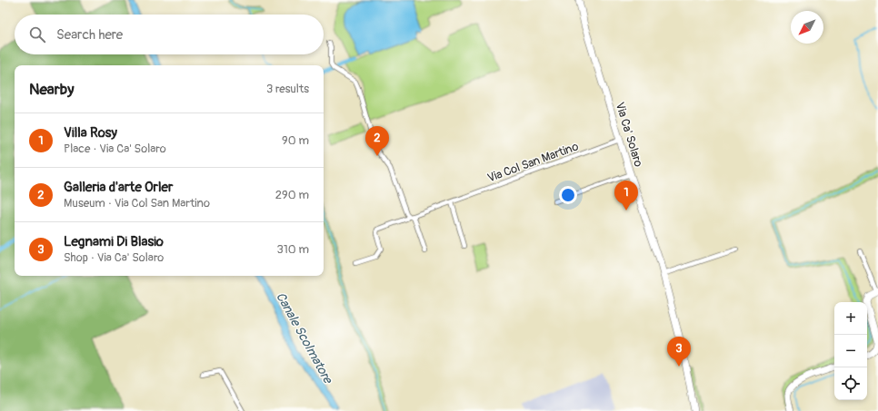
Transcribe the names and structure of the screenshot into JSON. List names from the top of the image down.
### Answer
{
  "streets": {
    "street": ["Via Ca' Solaro", "Via Col San Martino"]
  },
  "crossings": [
    ["Via Ca' Solaro", "Via Col San Martino"]
  ],
  "water": ["Canale Scolmatore"],
  "north": "bottom left",
  "page": {
    "search": "Search here",
    "heading": ["Nearby", "3 results"],
    "list": [
      {
        "mark": "1",
        "name": "Villa Rosy",
        "note": "Place · Via Ca' Solaro",
        "value": "90 m"
      },
      {
        "mark": "2",
        "name": "Galleria d'arte Orler",
        "note": "Museum · Via Col San Martino",
        "value": "290 m"
      },
      {
        "mark": "3",
        "name": "Legnami Di Blasio",
        "note": "Shop · Via Ca' Solaro",
        "value": "310 m"
      }
    ],
    "pins": ["2", "1", "3"],
    "map_buttons": ["+", "−"]
  }
}
